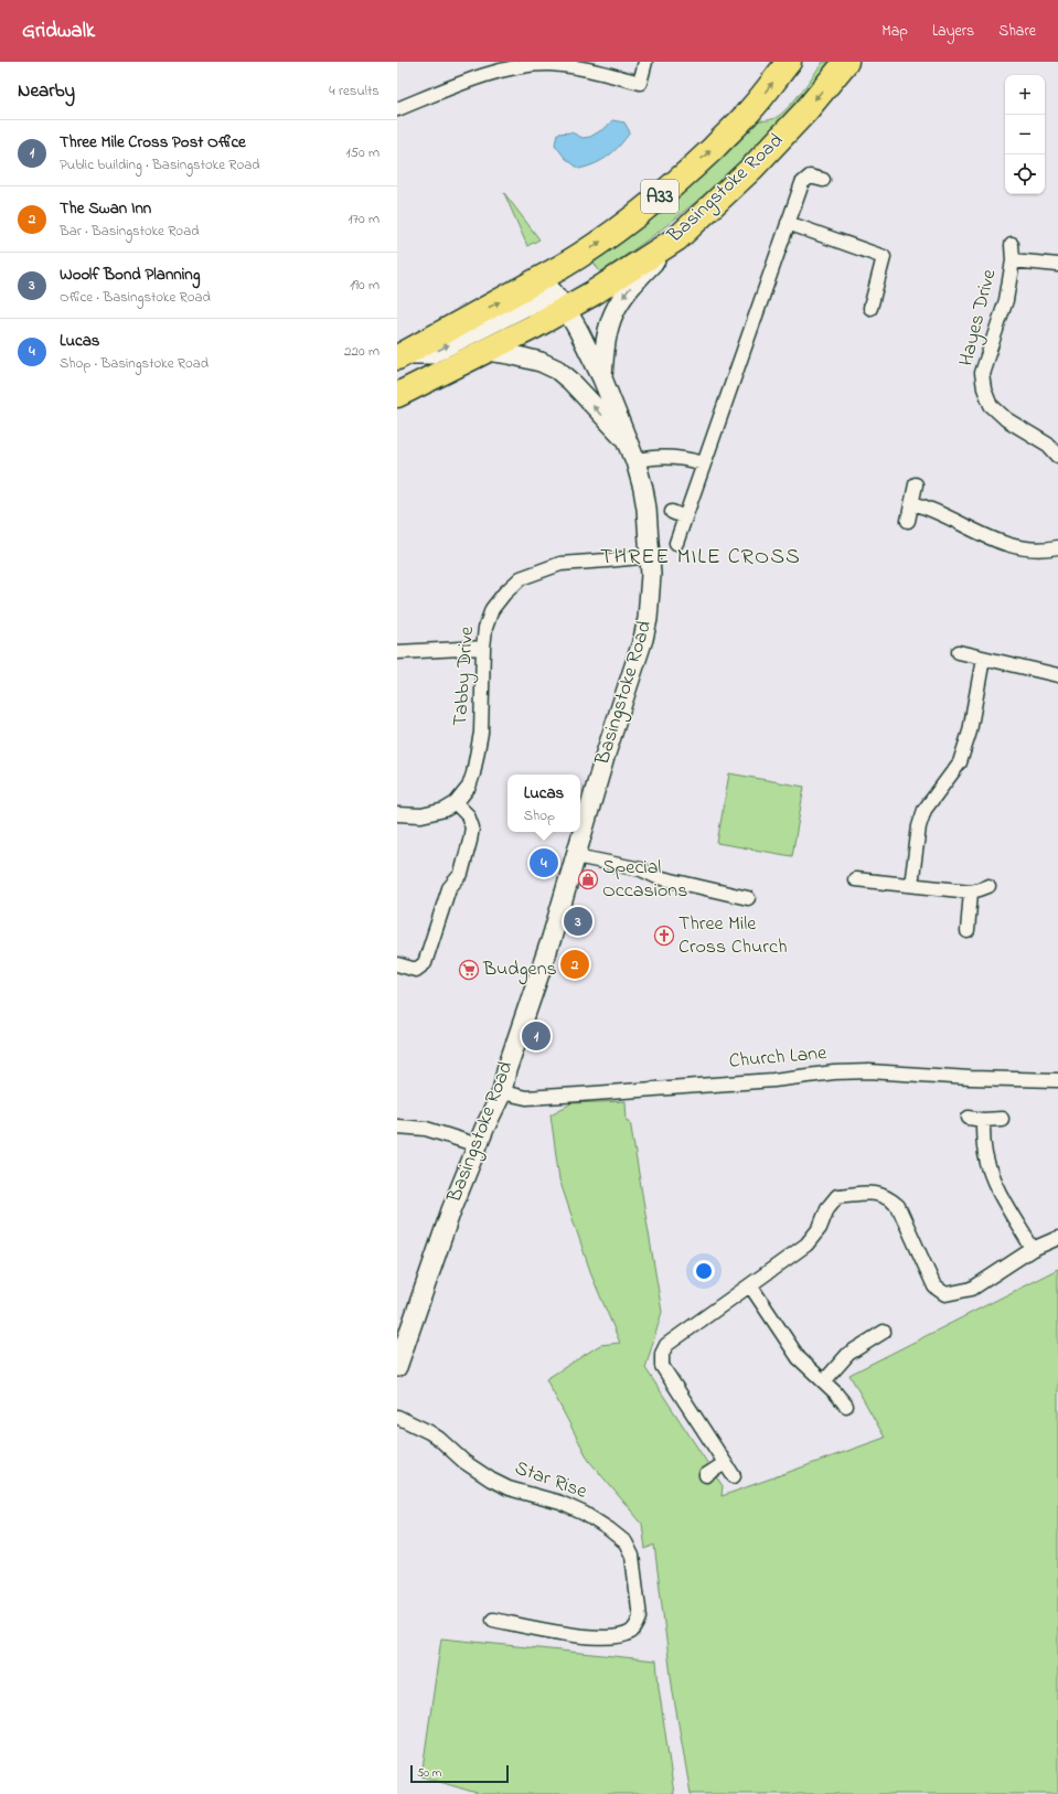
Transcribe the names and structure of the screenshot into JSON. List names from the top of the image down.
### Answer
{
  "streets": {
    "highway": ["Basingstoke Road", "A33"],
    "street": [
      "Hayes Drive",
      "Tabby Drive",
      "Church Lane",
      "Star Rise"
    ]
  },
  "crossings": [
    ["Basingstoke Road", "A33"],
    ["Basingstoke Road", "Tabby Drive"],
    ["Basingstoke Road", "Church Lane"]
  ],
  "districts": ["THREE MILE CROSS"],
  "places": {
    "shop": ["Special Occasions"],
    "church": ["Three Mile Cross Church"],
    "supermarket": ["Budgens"]
  },
  "scale_bar": "50 m",
  "page": {
    "header": "Gridwalk",
    "nav": ["Map", "Layers", "Share"],
    "heading": ["Nearby", "4 results"],
    "map_buttons": ["+", "−"],
    "list": [
      {
        "mark": "1",
        "name": "Three Mile Cross Post Office",
        "note": "Public building · Basingstoke Road",
        "value": "150 m"
      },
      {
        "mark": "2",
        "name": "The Swan Inn",
        "note": "Bar · Basingstoke Road",
        "value": "170 m"
      },
      {
        "mark": "3",
        "name": "Woolf Bond Planning",
        "note": "Office · Basingstoke Road",
        "value": "190 m"
      },
      {
        "mark": "4",
        "name": "Lucas",
        "note": "Shop · Basingstoke Road",
        "value": "220 m"
      }
    ],
    "popup": ["Lucas", "Shop"],
    "pins": [
      "4",
      "3",
      "2",
      "1"
    ],
    "scale": "50 m"
  }
}
